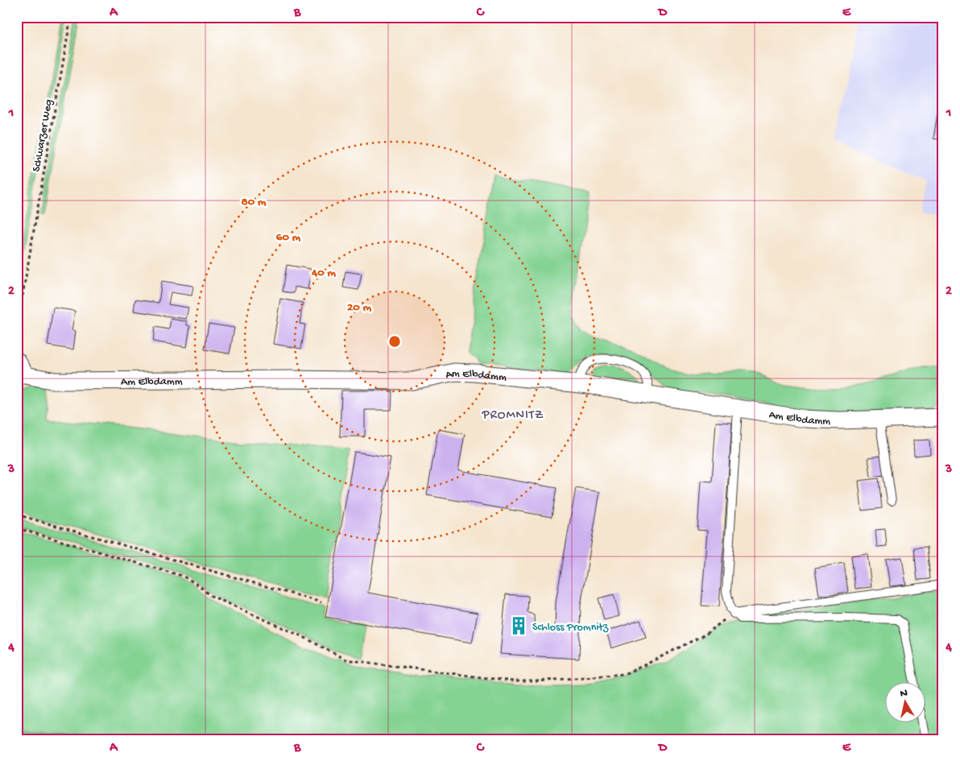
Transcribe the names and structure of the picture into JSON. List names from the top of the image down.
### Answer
{
  "streets": {
    "street": ["Am Elbdamm"],
    "path": ["Schwarzer Weg"]
  },
  "districts": ["PROMNITZ"],
  "places": {
    "building": ["Schloss Promnitz"]
  },
  "north": "top",
  "grid": {
    "columns": [
      "A",
      "B",
      "C",
      "D",
      "E"
    ],
    "rows": [
      "1",
      "2",
      "3",
      "4"
    ]
  },
  "rings": [
    "80 m",
    "60 m",
    "40 m",
    "20 m"
  ]
}
